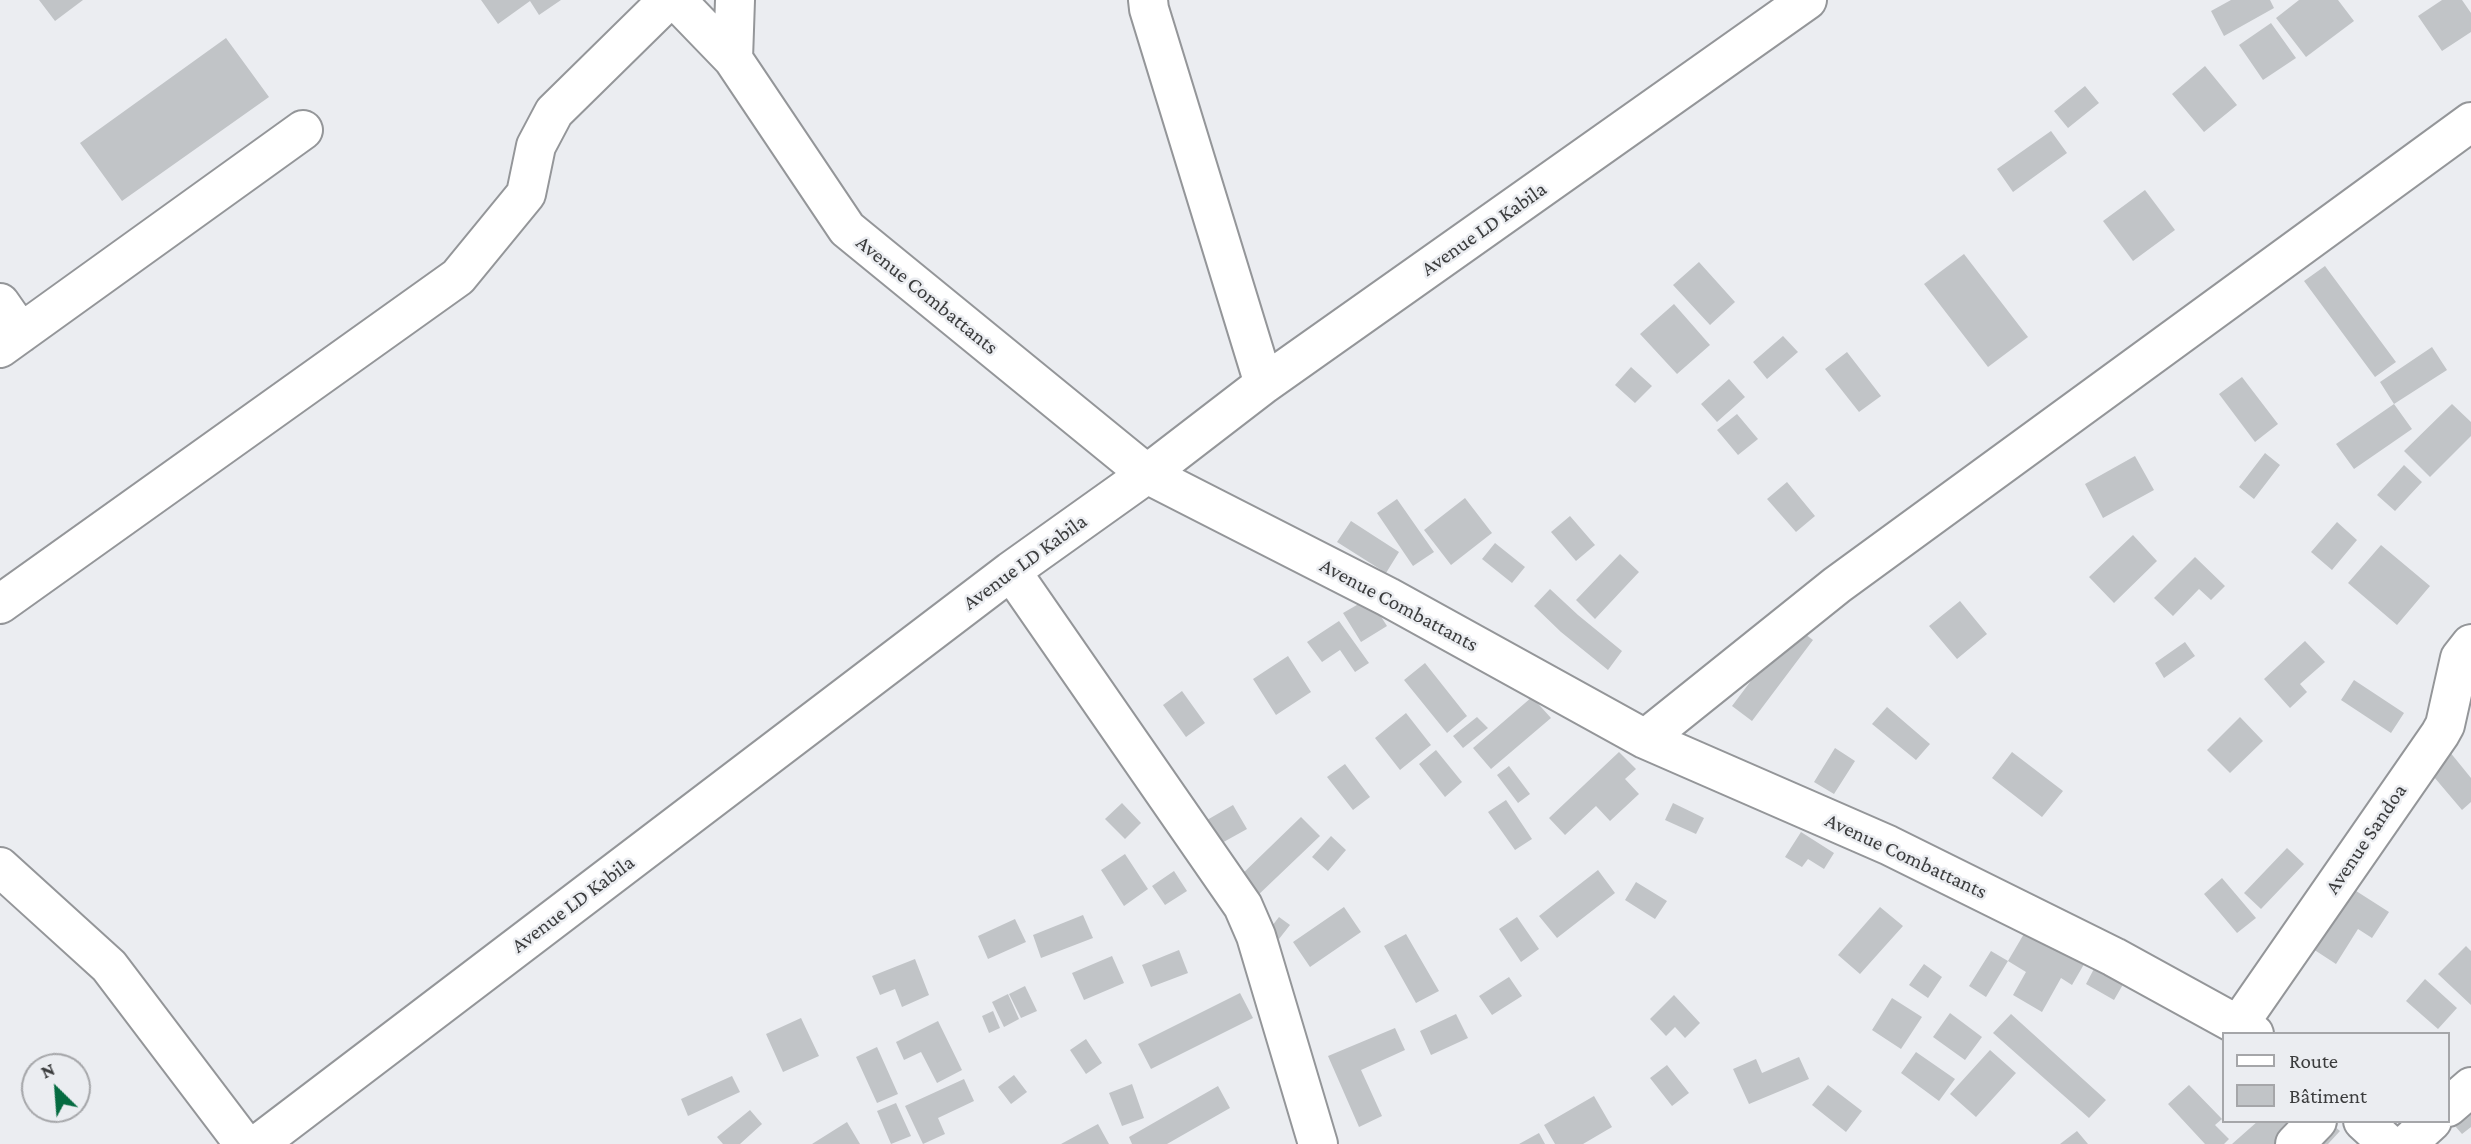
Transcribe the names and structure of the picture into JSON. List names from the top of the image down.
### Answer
{
  "streets": {
    "street": ["Avenue LD Kabila", "Avenue Combattants", "Avenue Sandoa"]
  },
  "crossings": [
    ["Avenue LD Kabila", "Avenue Combattants"],
    ["Avenue Combattants", "Avenue Sandoa"]
  ],
  "legend": ["Route", "Bâtiment"],
  "north": "top left"
}
